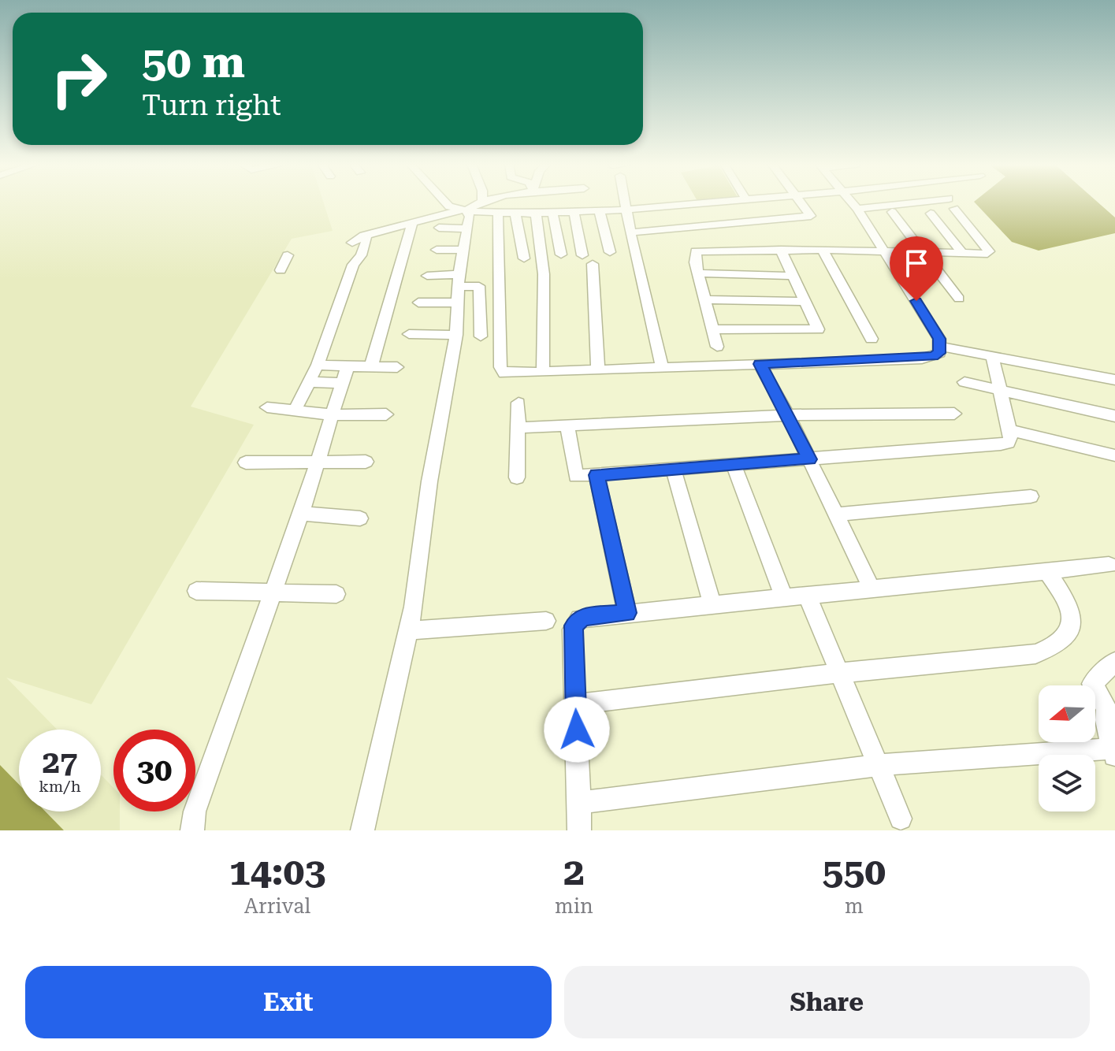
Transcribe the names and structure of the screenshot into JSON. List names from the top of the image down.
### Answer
{
  "north": "left",
  "page": {
    "turn": ["50 m", "Turn right"],
    "speed": "27 km/h",
    "limit": "30",
    "eta": [
      "14:03",
      "Arrival",
      "2",
      "min",
      "550",
      "m"
    ],
    "buttons": ["Exit", "Share"]
  }
}
